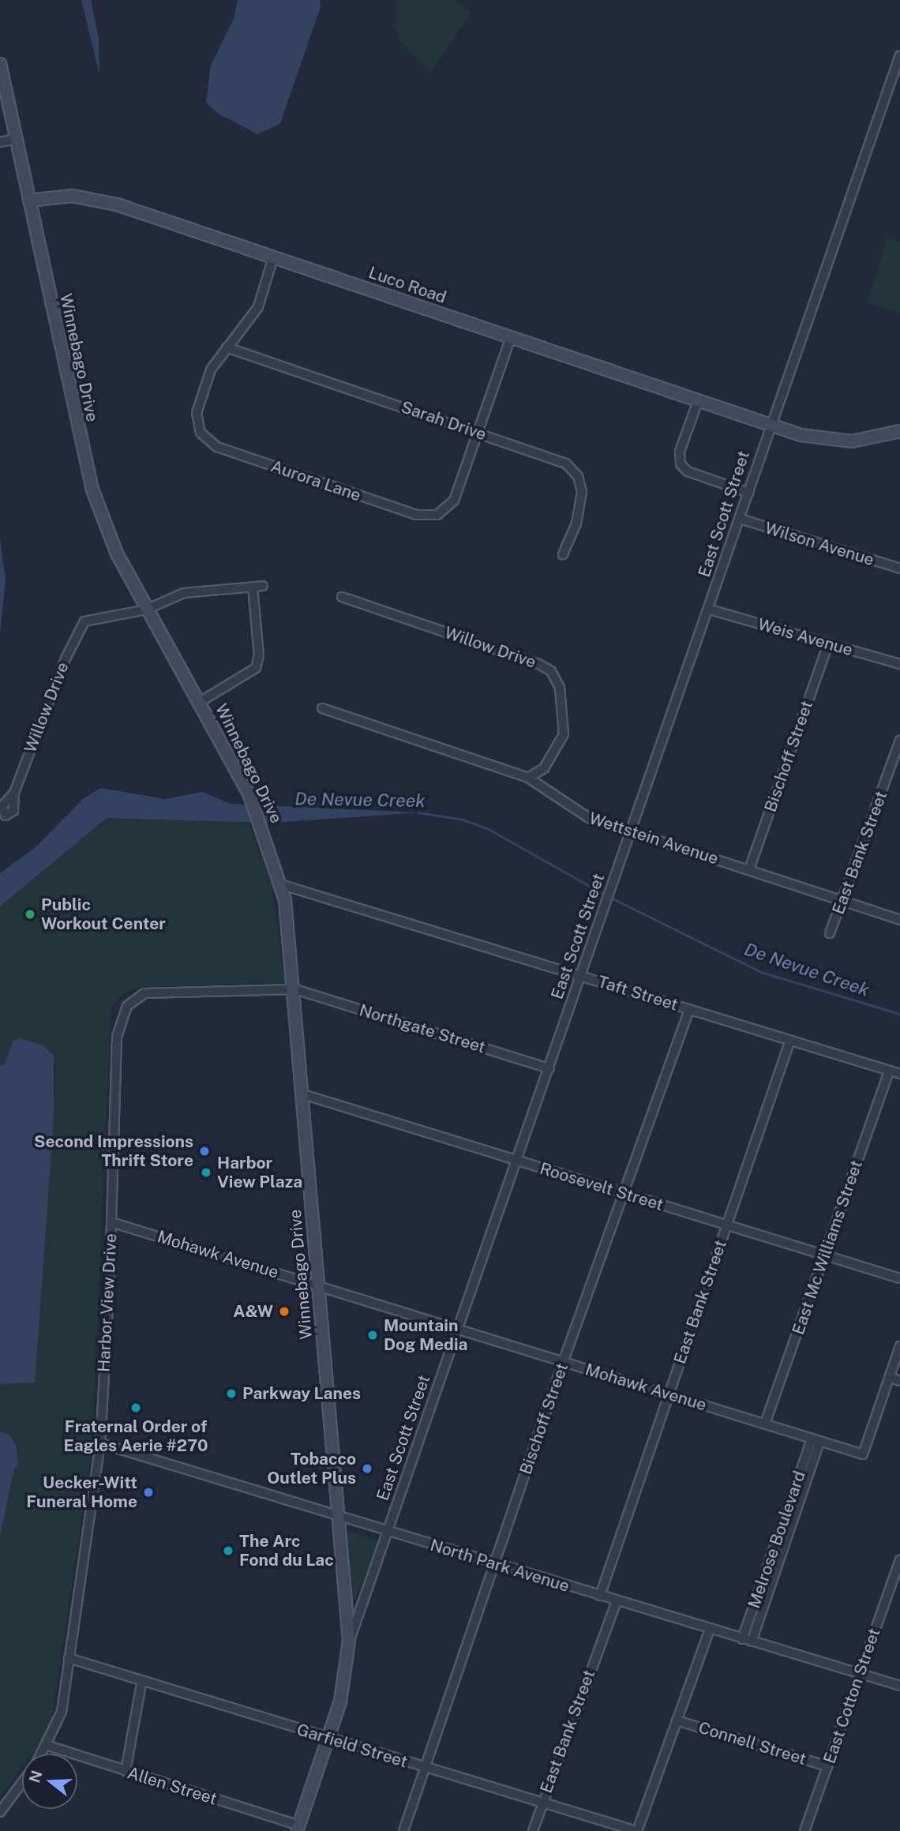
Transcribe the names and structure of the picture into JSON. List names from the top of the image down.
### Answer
{
  "streets": {
    "main road": ["Luco Road", "Winnebago Drive", "East Scott Street"],
    "street": [
      "Sarah Drive",
      "Aurora Lane",
      "Wilson Avenue",
      "Weis Avenue",
      "Willow Drive",
      "Bischoff Street",
      "Wettstein Avenue",
      "East Bank Street",
      "Taft Street",
      "Northgate Street",
      "Roosevelt Street",
      "East Mc Williams Street",
      "Mohawk Avenue",
      "Harbor View Drive",
      "Melrose Boulevard",
      "North Park Avenue",
      "East Cotton Street",
      "Connell Street",
      "Garfield Street",
      "Allen Street"
    ]
  },
  "crossings": [
    ["Luco Road", "Winnebago Drive"],
    ["Luco Road", "Aurora Lane"],
    ["Luco Road", "East Scott Street"],
    ["Winnebago Drive", "East Scott Street"],
    ["Winnebago Drive", "Willow Drive"],
    ["Winnebago Drive", "Taft Street"],
    ["Winnebago Drive", "Northgate Street"],
    ["Winnebago Drive", "Roosevelt Street"],
    ["Winnebago Drive", "Mohawk Avenue"],
    ["Winnebago Drive", "Harbor View Drive"],
    ["Winnebago Drive", "North Park Avenue"],
    ["Sarah Drive", "Aurora Lane"],
    ["East Scott Street", "Wilson Avenue"],
    ["East Scott Street", "Weis Avenue"],
    ["East Scott Street", "Wettstein Avenue"],
    ["East Scott Street", "Taft Street"],
    ["East Scott Street", "Northgate Street"],
    ["East Scott Street", "Roosevelt Street"],
    ["East Scott Street", "Mohawk Avenue"],
    ["East Scott Street", "North Park Avenue"],
    ["East Scott Street", "Garfield Street"],
    ["East Scott Street", "Allen Street"],
    ["Weis Avenue", "Bischoff Street"],
    ["Willow Drive", "Wettstein Avenue"],
    ["Bischoff Street", "Wettstein Avenue"],
    ["Bischoff Street", "Taft Street"],
    ["Bischoff Street", "Roosevelt Street"],
    ["Bischoff Street", "Mohawk Avenue"],
    ["Bischoff Street", "North Park Avenue"],
    ["Bischoff Street", "Garfield Street"],
    ["Wettstein Avenue", "East Bank Street"],
    ["East Bank Street", "Taft Street"],
    ["East Bank Street", "Roosevelt Street"],
    ["East Bank Street", "Mohawk Avenue"],
    ["East Bank Street", "North Park Avenue"],
    ["East Bank Street", "Garfield Street"],
    ["Taft Street", "East Mc Williams Street"],
    ["Northgate Street", "Harbor View Drive"],
    ["Roosevelt Street", "East Mc Williams Street"],
    ["East Mc Williams Street", "Mohawk Avenue"],
    ["Mohawk Avenue", "Harbor View Drive"],
    ["Mohawk Avenue", "Melrose Boulevard"],
    ["Harbor View Drive", "North Park Avenue"],
    ["Harbor View Drive", "Garfield Street"],
    ["Harbor View Drive", "Allen Street"],
    ["Melrose Boulevard", "North Park Avenue"],
    ["North Park Avenue", "East Cotton Street"],
    ["East Cotton Street", "Connell Street"]
  ],
  "water": ["De Nevue Creek"],
  "places": [
    "Public Workout Center",
    "Second Impressions Thrift Store",
    "Harbor View Plaza",
    "A&W",
    "Mountain Dog Media",
    "Parkway Lanes",
    "Fraternal Order of Eagles Aerie #270",
    "Tobacco Outlet Plus",
    "Uecker-Witt Funeral Home",
    "The Arc Fond du Lac"
  ],
  "north": "left"
}
